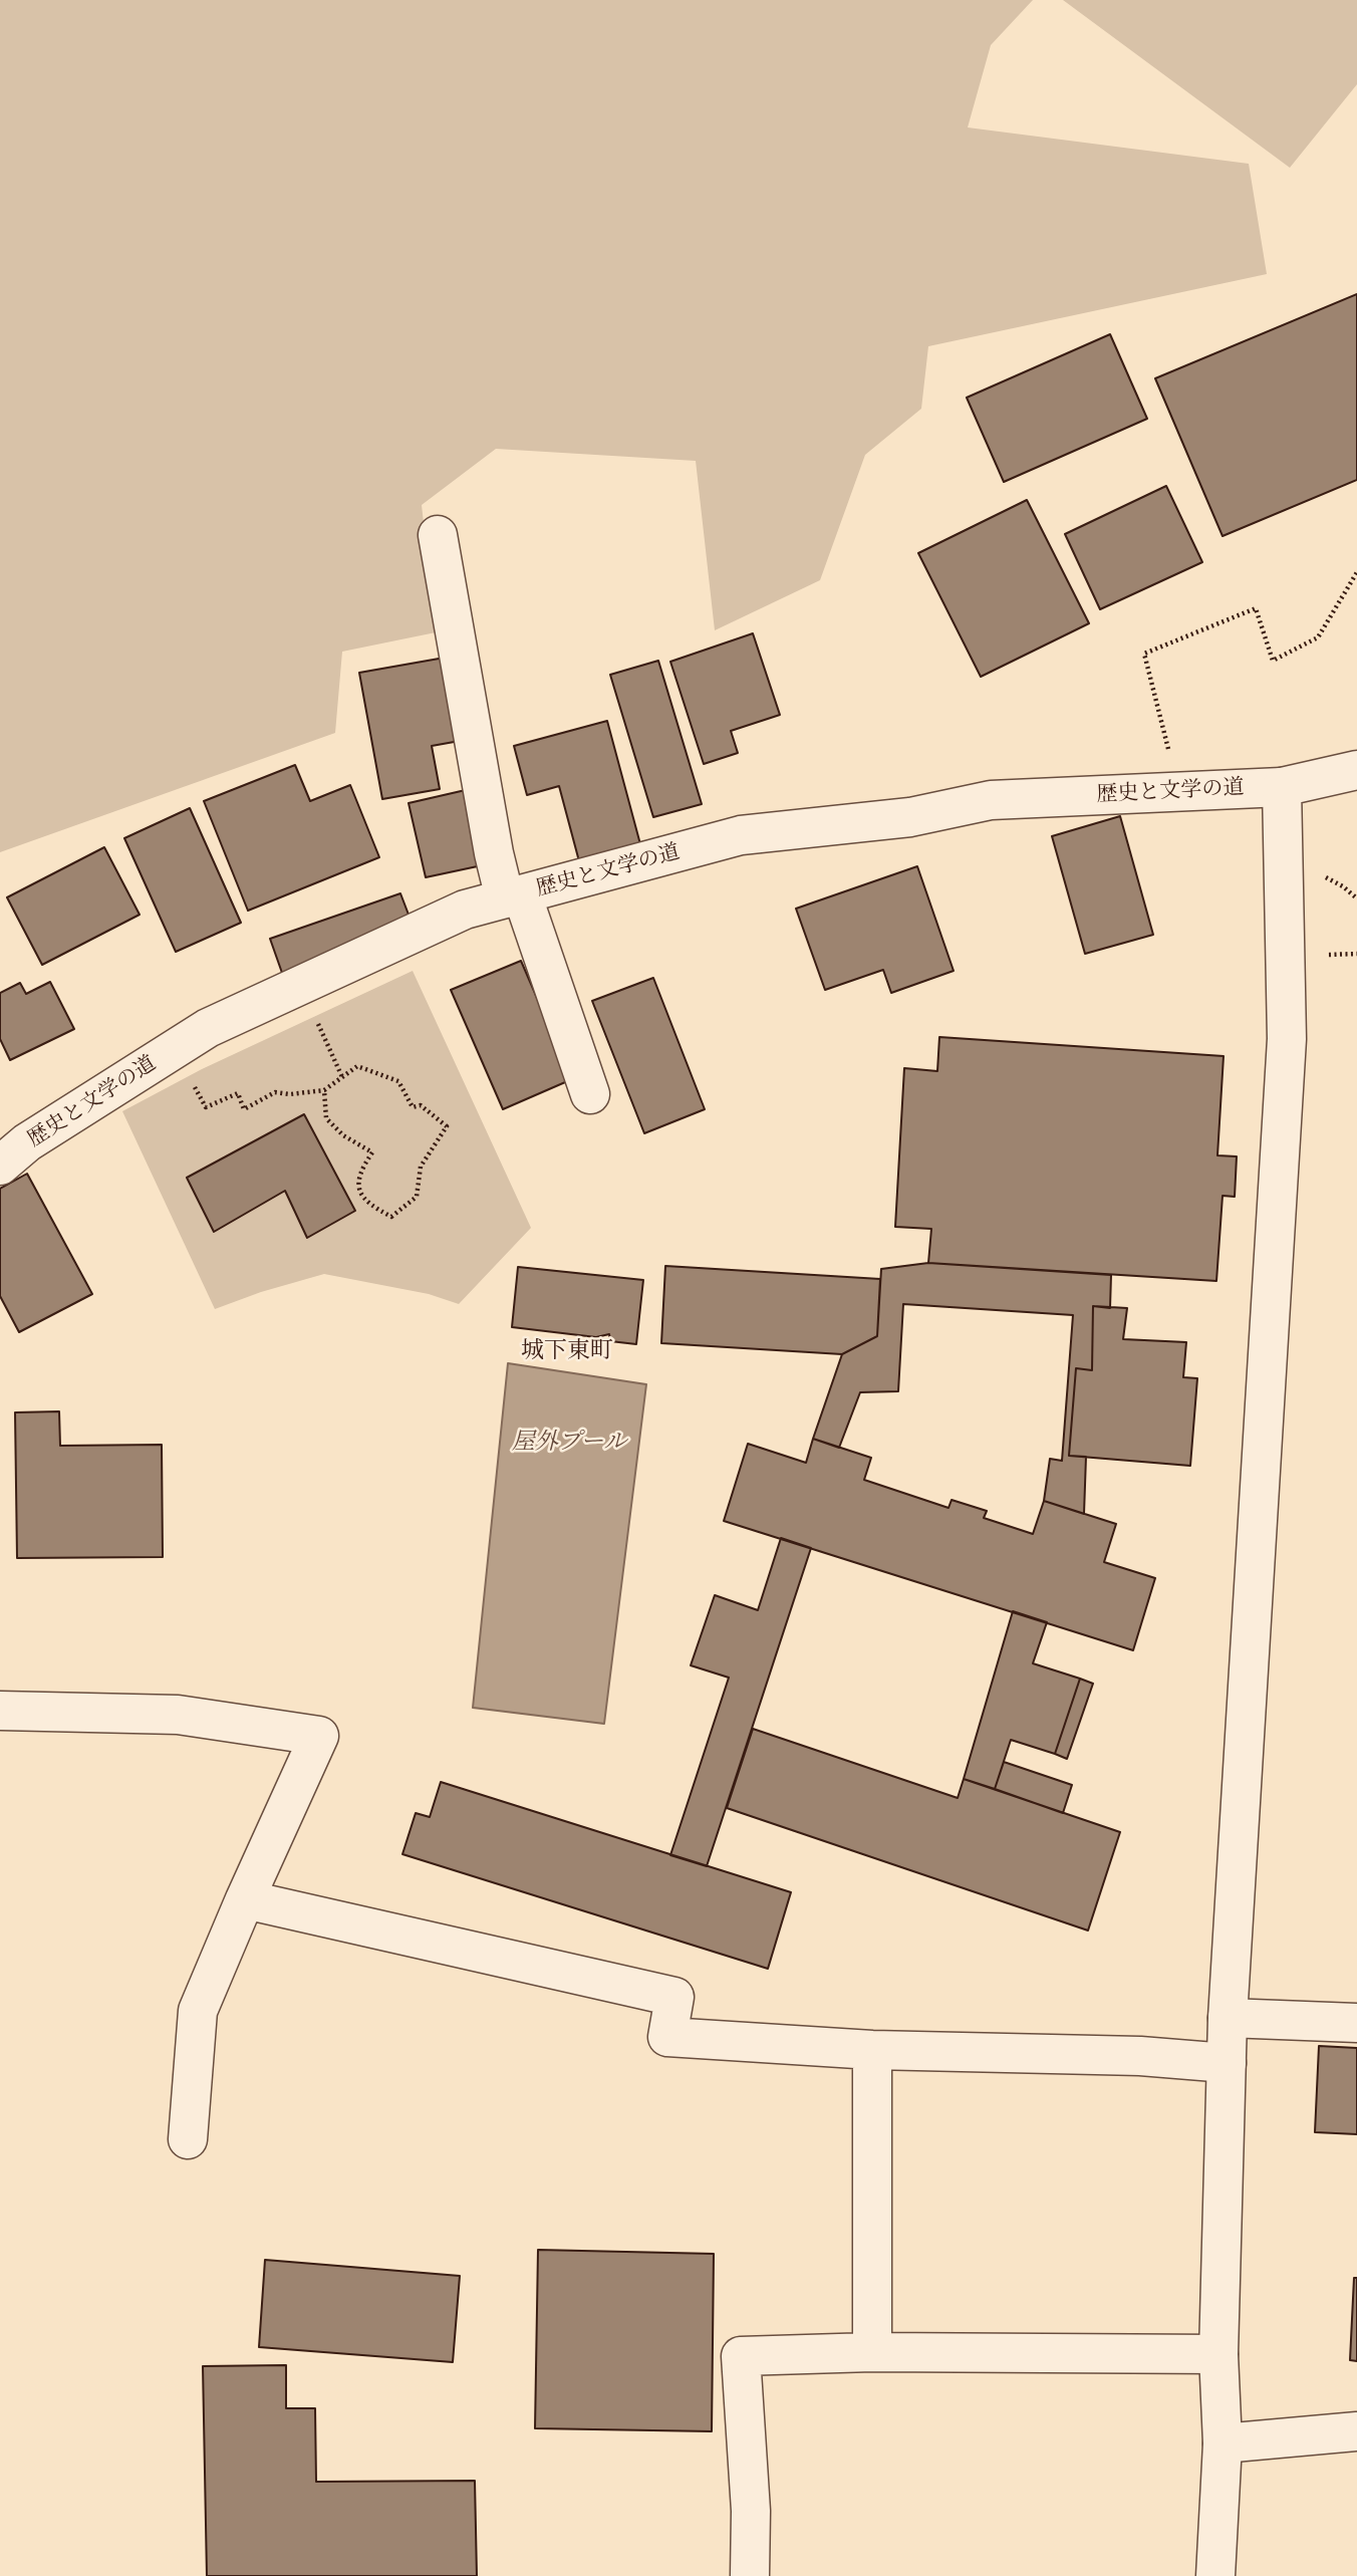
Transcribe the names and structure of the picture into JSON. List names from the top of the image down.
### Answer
{
  "streets": {
    "street": ["歴史と文学の道"]
  },
  "districts": ["城下東町"],
  "water": ["屋外プール"]
}
